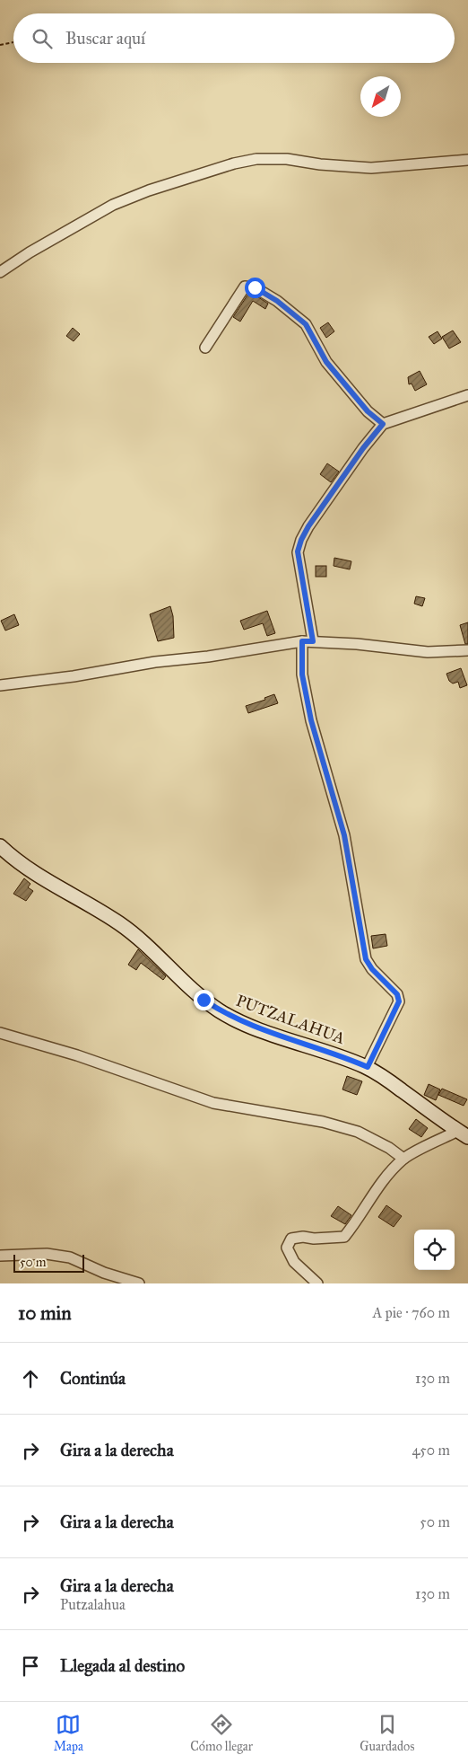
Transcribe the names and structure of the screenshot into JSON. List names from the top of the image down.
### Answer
{
  "streets": {
    "street": ["PUTZALAHUA"]
  },
  "scale_bar": "50 m",
  "north": "bottom left",
  "page": {
    "search": "Buscar aquí",
    "scale": "50 m",
    "heading": ["10 min", "A pie · 760 m"],
    "list": [
      ["Continúa", "130 m"],
      ["Gira a la derecha", "450 m"],
      ["Gira a la derecha", "50 m"],
      ["Gira a la derecha", "Putzalahua", "130 m"],
      "Llegada al destino"
    ],
    "nav": ["Mapa", "Cómo llegar", "Guardados"]
  }
}
